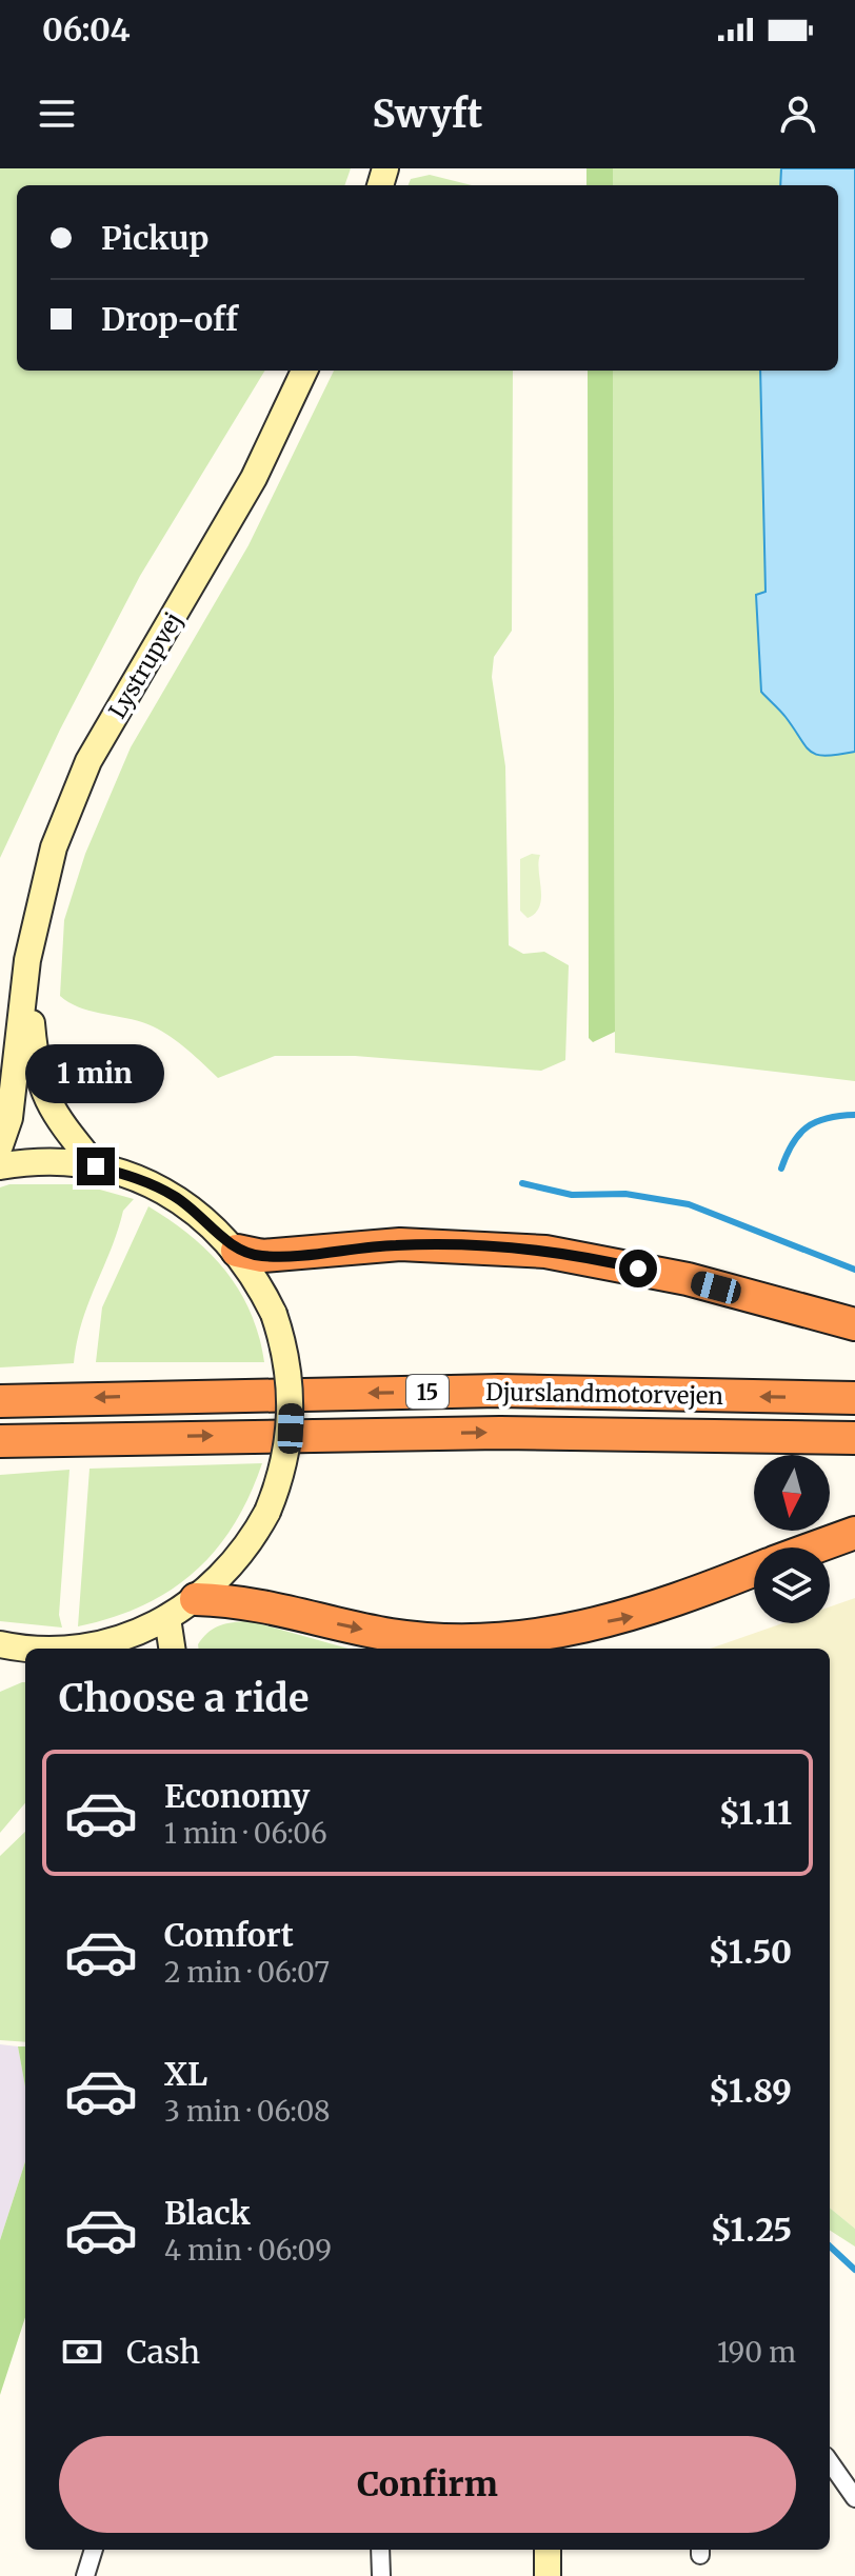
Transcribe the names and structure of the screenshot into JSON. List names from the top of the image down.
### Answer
{
  "streets": {
    "highway": ["15", "Djurslandmotorvejen"],
    "street": ["Lystrupvej"]
  },
  "north": "bottom",
  "page": {
    "status": "06:04",
    "header": "Swyft",
    "banner": ["Pickup", "Drop-off"],
    "bubble": "1 min",
    "heading": "Choose a ride",
    "list": [
      {
        "name": "Economy",
        "note": "1 min · 06:06",
        "value": "$1.11"
      },
      {
        "name": "Comfort",
        "note": "2 min · 06:07",
        "value": "$1.50"
      },
      {
        "name": "XL",
        "note": "3 min · 06:08",
        "value": "$1.89"
      },
      {
        "name": "Black",
        "note": "4 min · 06:09",
        "value": "$1.25"
      }
    ],
    "pay": ["Cash", "190 m"],
    "buttons": "Confirm"
  }
}
